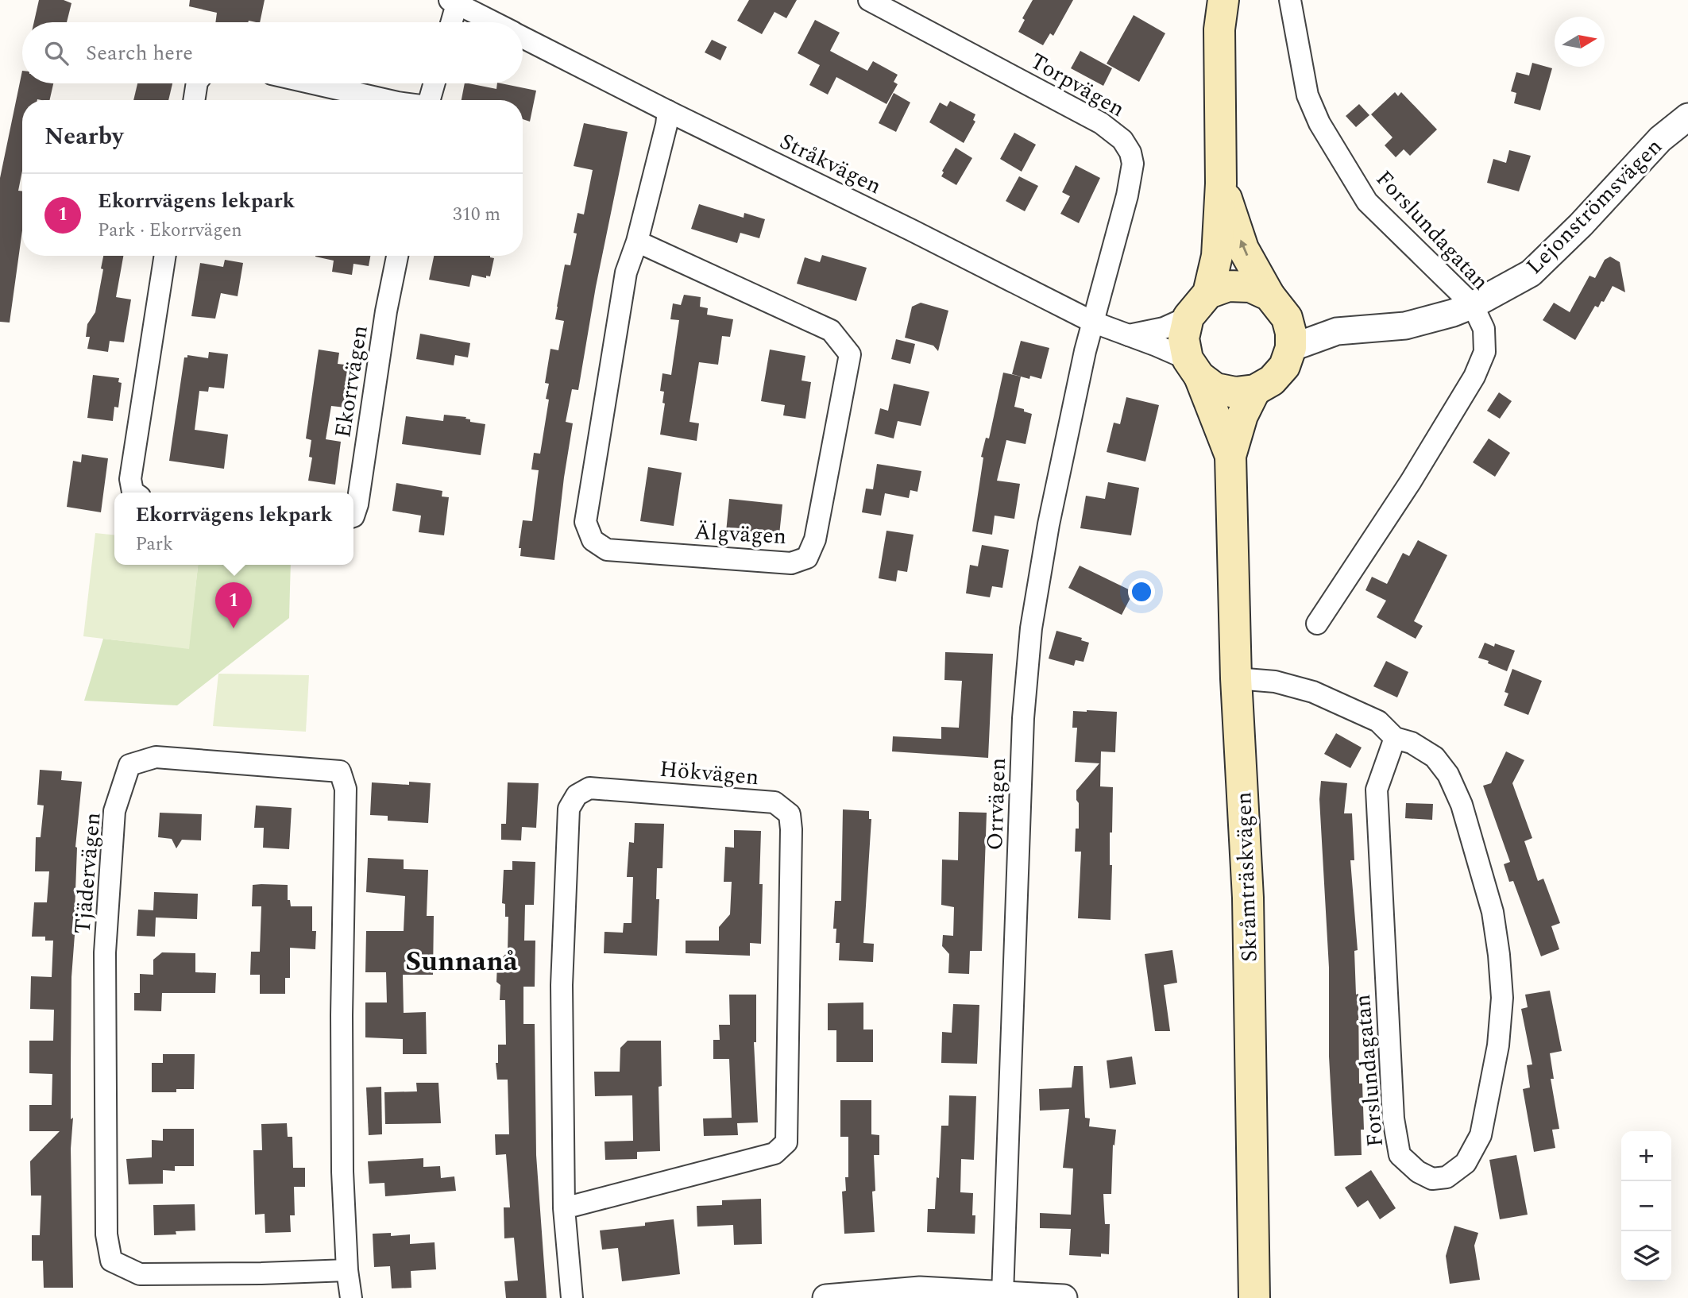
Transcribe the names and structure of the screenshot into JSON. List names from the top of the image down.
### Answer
{
  "streets": {
    "main road": ["Skråmträskvägen"],
    "street": [
      "Torpvägen",
      "Stråkvägen",
      "Lejonströmsvägen",
      "Forslundagatan",
      "Ekorrvägen",
      "Älgvägen",
      "Hökvägen",
      "Orrvägen",
      "Tjädervägen"
    ]
  },
  "crossings": [
    ["Torpvägen", "Stråkvägen"],
    ["Torpvägen", "Orrvägen"],
    ["Stråkvägen", "Lejonströmsvägen"],
    ["Stråkvägen", "Älgvägen"],
    ["Stråkvägen", "Orrvägen"],
    ["Stråkvägen", "Skråmträskvägen"],
    ["Lejonströmsvägen", "Forslundagatan"],
    ["Lejonströmsvägen", "Skråmträskvägen"],
    ["Forslundagatan", "Skråmträskvägen"]
  ],
  "districts": ["Sunnanå"],
  "north": "right",
  "page": {
    "search": "Search here",
    "heading": "Nearby",
    "list": [
      {
        "mark": "1",
        "name": "Ekorrvägens lekpark",
        "note": "Park · Ekorrvägen",
        "value": "310 m"
      }
    ],
    "popup": ["Ekorrvägens lekpark", "Park"],
    "pins": "1",
    "map_buttons": ["+", "−"]
  }
}
